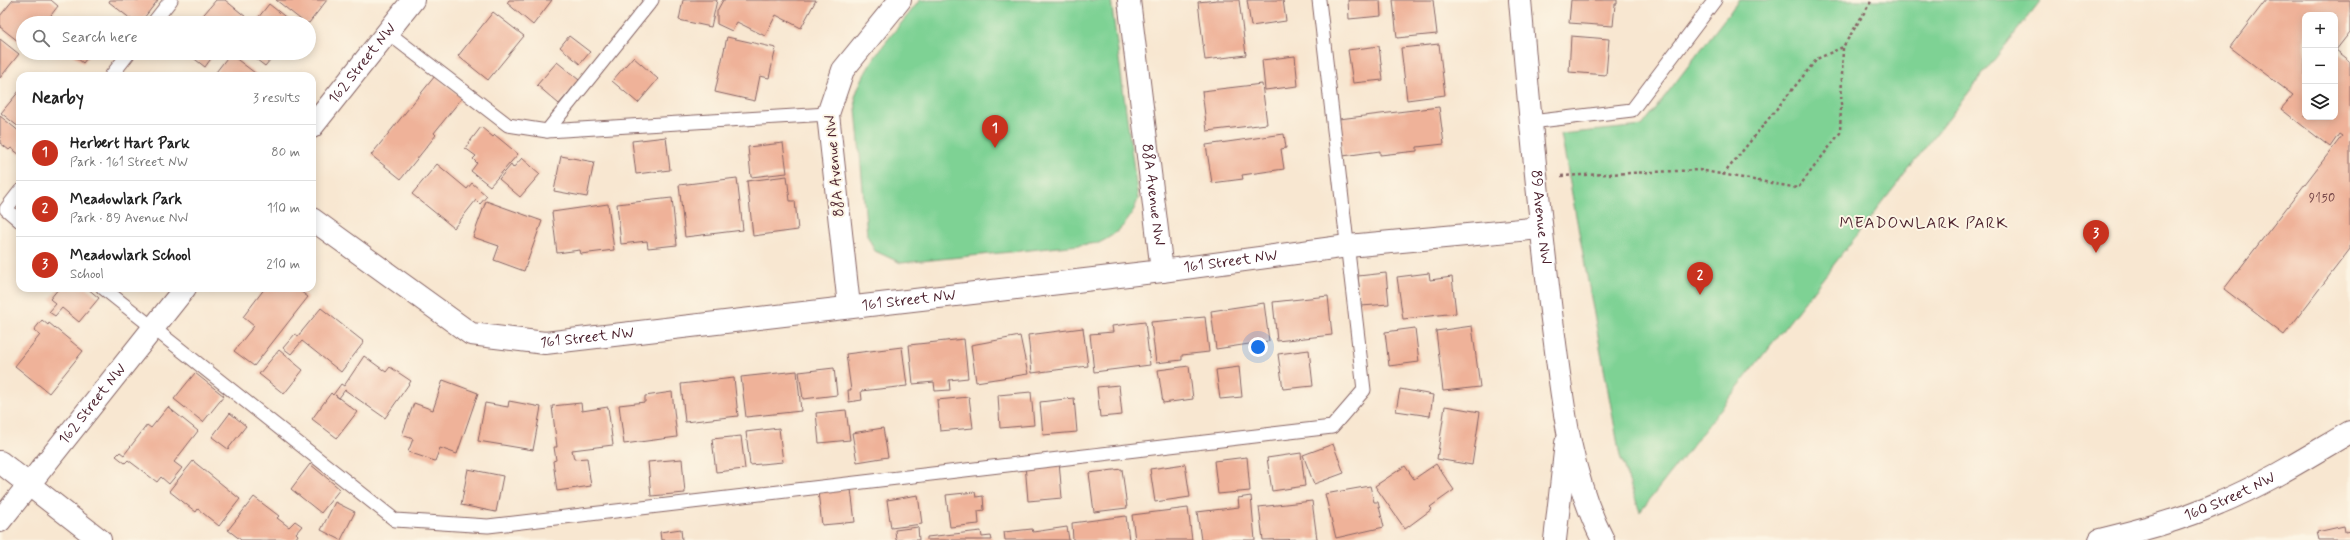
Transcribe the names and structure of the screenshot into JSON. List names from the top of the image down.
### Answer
{
  "streets": {
    "street": [
      "162 Street NW",
      "88A Avenue NW",
      "89 Avenue NW",
      "161 Street NW",
      "160 Street NW"
    ]
  },
  "crossings": [
    ["88A Avenue NW", "161 Street NW"],
    ["89 Avenue NW", "161 Street NW"]
  ],
  "districts": ["MEADOWLARK PARK"],
  "house_numbers": ["9150"],
  "page": {
    "map_buttons": ["+", "−"],
    "search": "Search here",
    "heading": ["Nearby", "3 results"],
    "pins": ["1", "3", "2"],
    "list": [
      {
        "mark": "1",
        "name": "Herbert Hart Park",
        "note": "Park · 161 Street NW",
        "value": "80 m"
      },
      {
        "mark": "2",
        "name": "Meadowlark Park",
        "note": "Park · 89 Avenue NW",
        "value": "110 m"
      },
      {
        "mark": "3",
        "name": "Meadowlark School",
        "note": "School",
        "value": "210 m"
      }
    ]
  }
}
